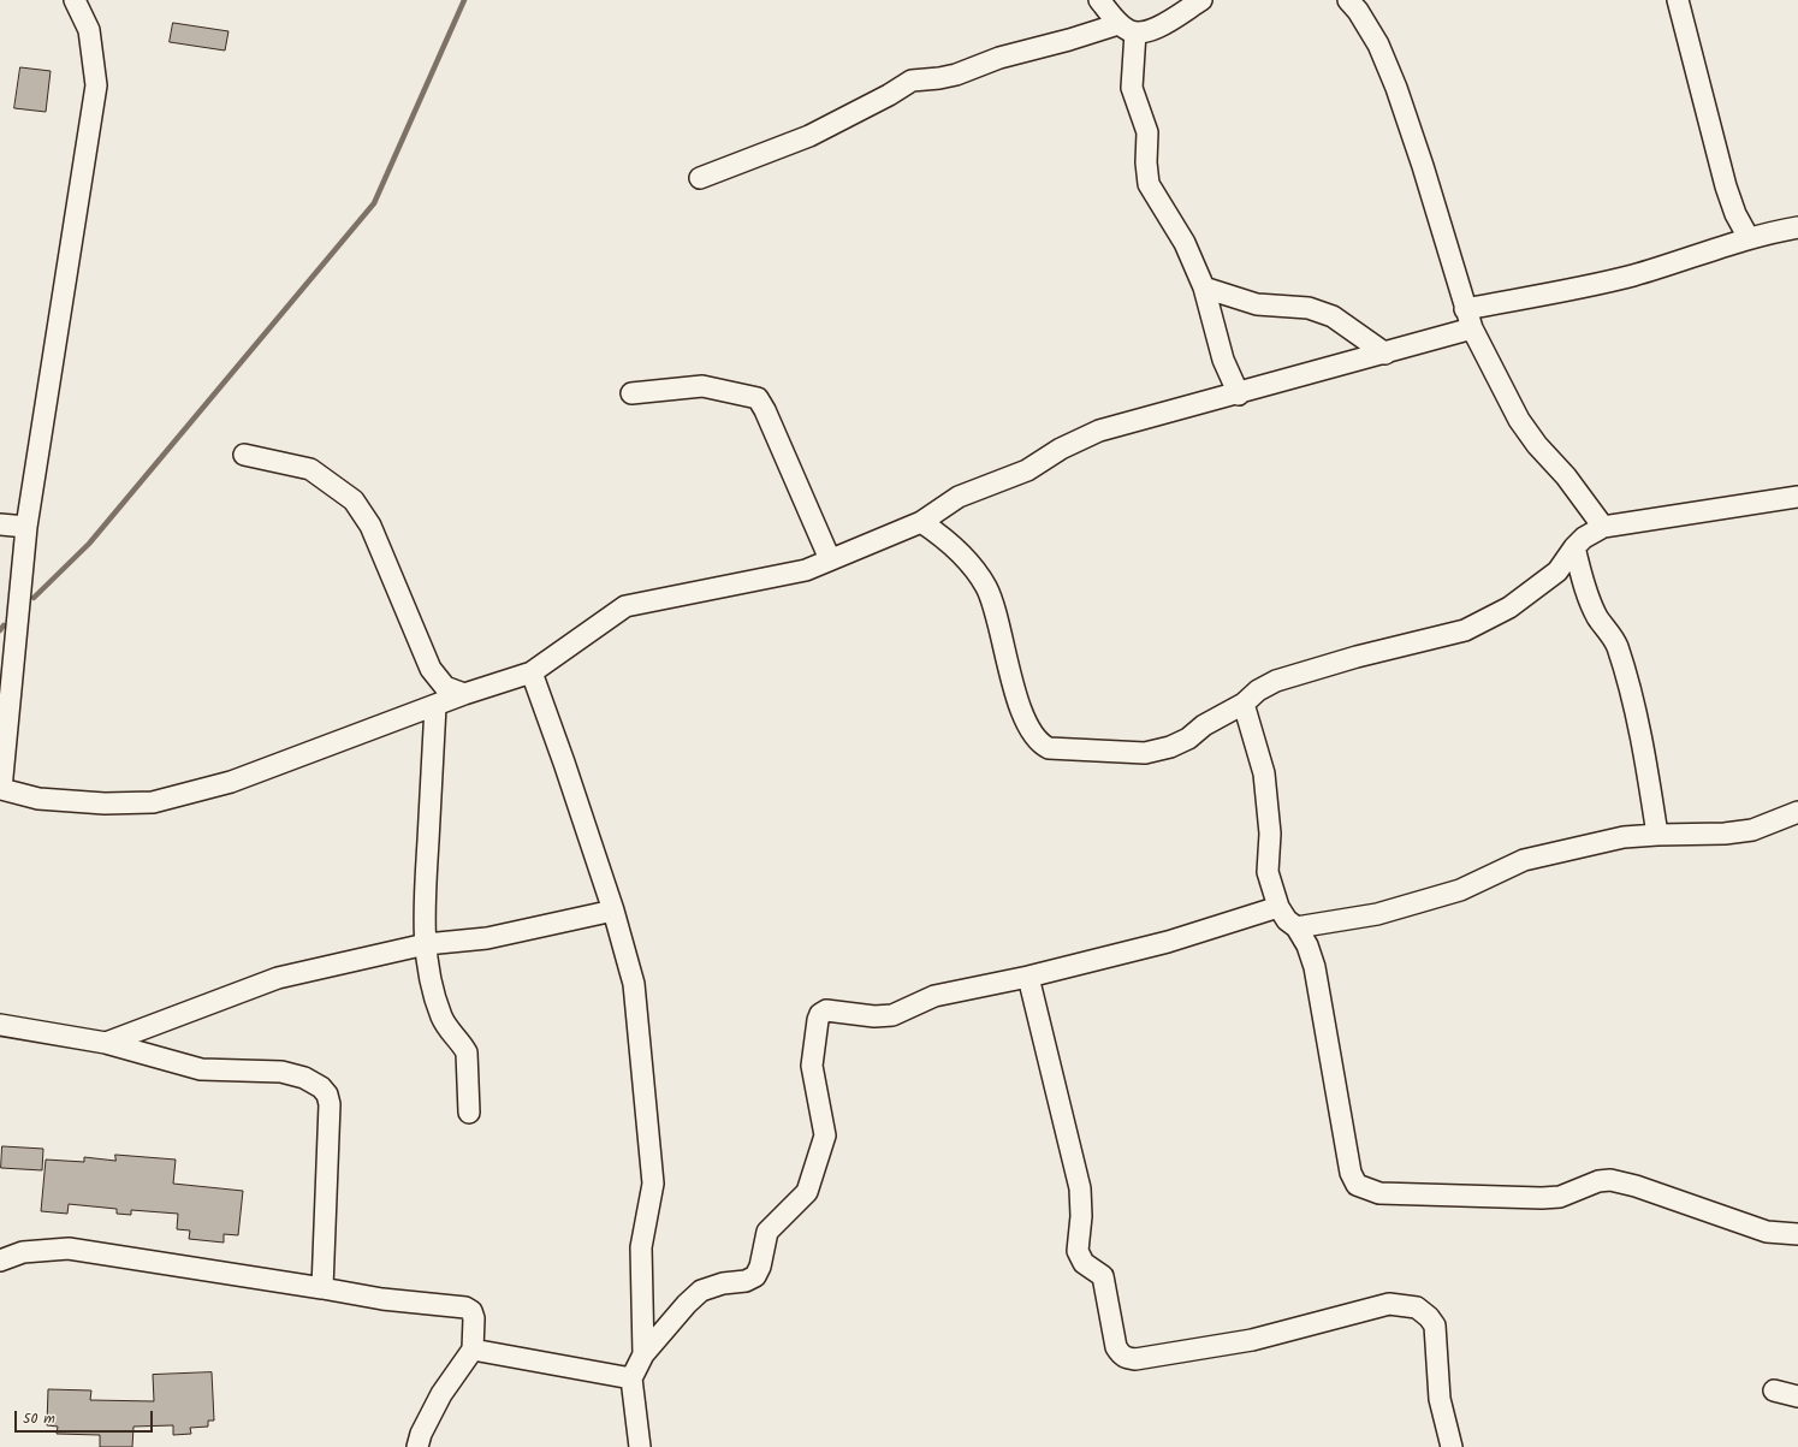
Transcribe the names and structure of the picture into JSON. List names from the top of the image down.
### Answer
{
  "scale_bar": "50 m"
}
